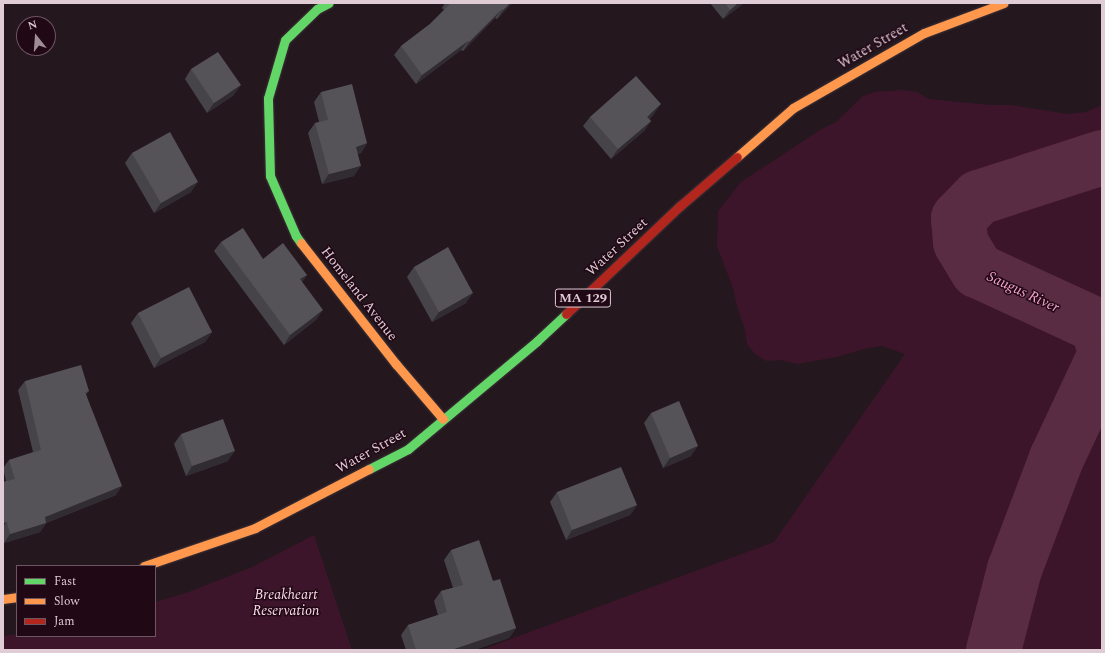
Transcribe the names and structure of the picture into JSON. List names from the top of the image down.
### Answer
{
  "streets": {
    "main road": ["Water Street", "Homeland Avenue", "MA 129"]
  },
  "crossings": [
    ["Water Street", "Homeland Avenue"]
  ],
  "water": ["Saugus River"],
  "parks": ["Breakheart Reservation"],
  "legend": ["Fast", "Slow", "Jam"],
  "north": "top"
}
